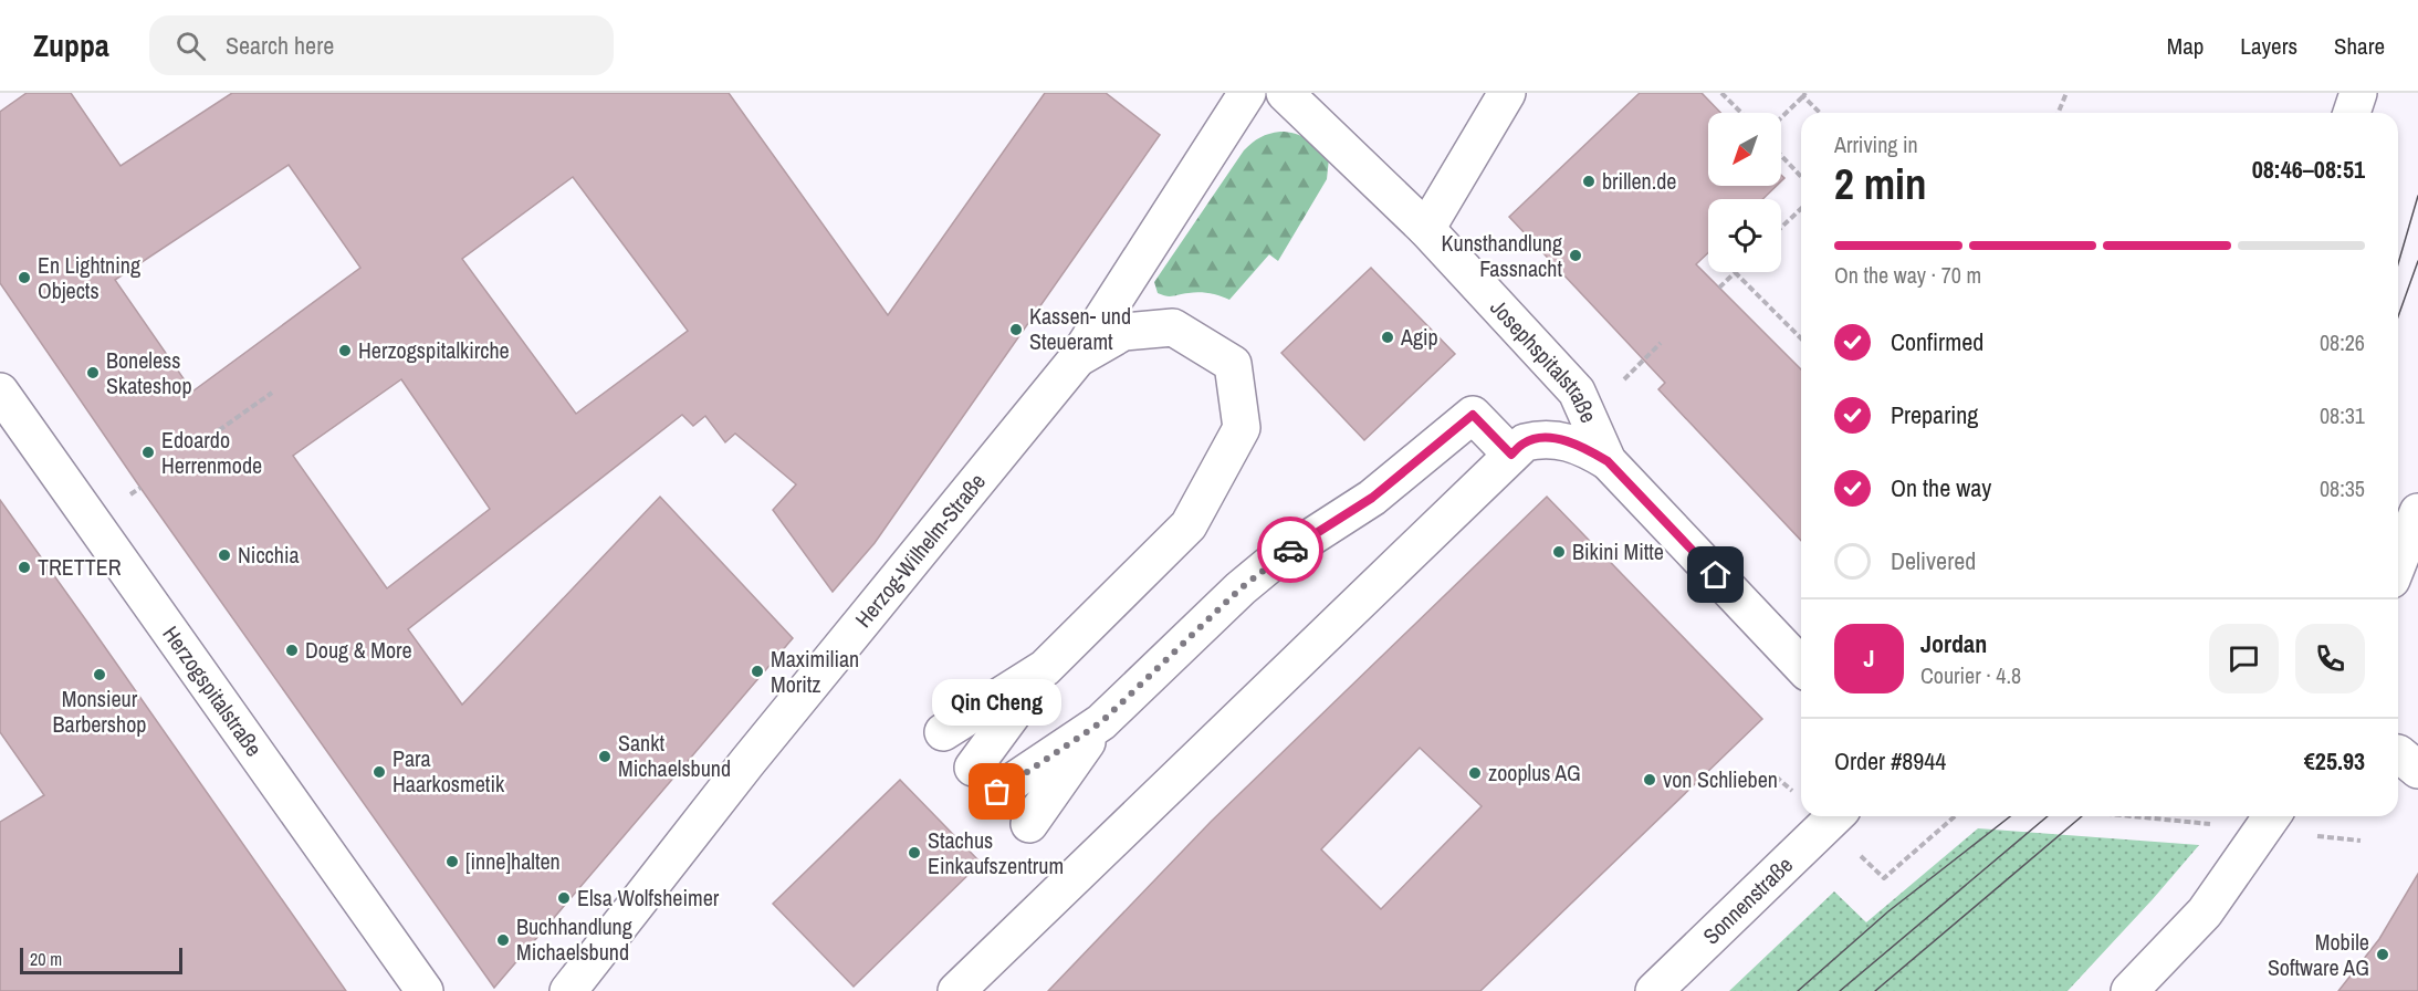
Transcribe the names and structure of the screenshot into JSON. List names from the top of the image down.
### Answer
{
  "streets": {
    "street": [
      "Josephspitalstraße",
      "Herzog-Wilhelm-Straße",
      "Herzogspitalstraße",
      "Sonnenstraße"
    ]
  },
  "places": [
    "brillen.de",
    "Kunsthandlung Fassnacht",
    "En Lightning Objects",
    "Kassen- und Steueramt",
    "Agip",
    "Herzogspitalkirche",
    "Boneless Skateshop",
    "Edoardo Herrenmode",
    "Bikini Mitte",
    "Nicchia",
    "TRETTER",
    "Doug & More",
    "Maximilian Moritz",
    "Monsieur Barbershop",
    "Sankt Michaelsbund",
    "Para Haarkosmetik",
    "zooplus AG",
    "von Schlieben",
    "Qin Cheng",
    "Stachus Einkaufszentrum",
    "[inne]halten",
    "Elsa Wolfsheimer",
    "Buchhandlung Michaelsbund",
    "Mobile Software AG"
  ],
  "scale_bar": "20 m",
  "north": "bottom left",
  "page": {
    "header": "Zuppa",
    "search": "Search here",
    "nav": ["Map", "Layers", "Share"],
    "heading": ["2 min", "Arriving in", "08:46–08:51"],
    "panel": [
      "Jordan",
      "Courier · 4.8",
      "Order #8944",
      "€25.93"
    ],
    "bar": "On the way · 70 m",
    "list": [
      ["Confirmed", "08:26"],
      ["Preparing", "08:31"],
      ["On the way", "08:35"],
      "Delivered"
    ],
    "round": "J",
    "bubble": "Qin Cheng",
    "scale": "20 m"
  }
}
